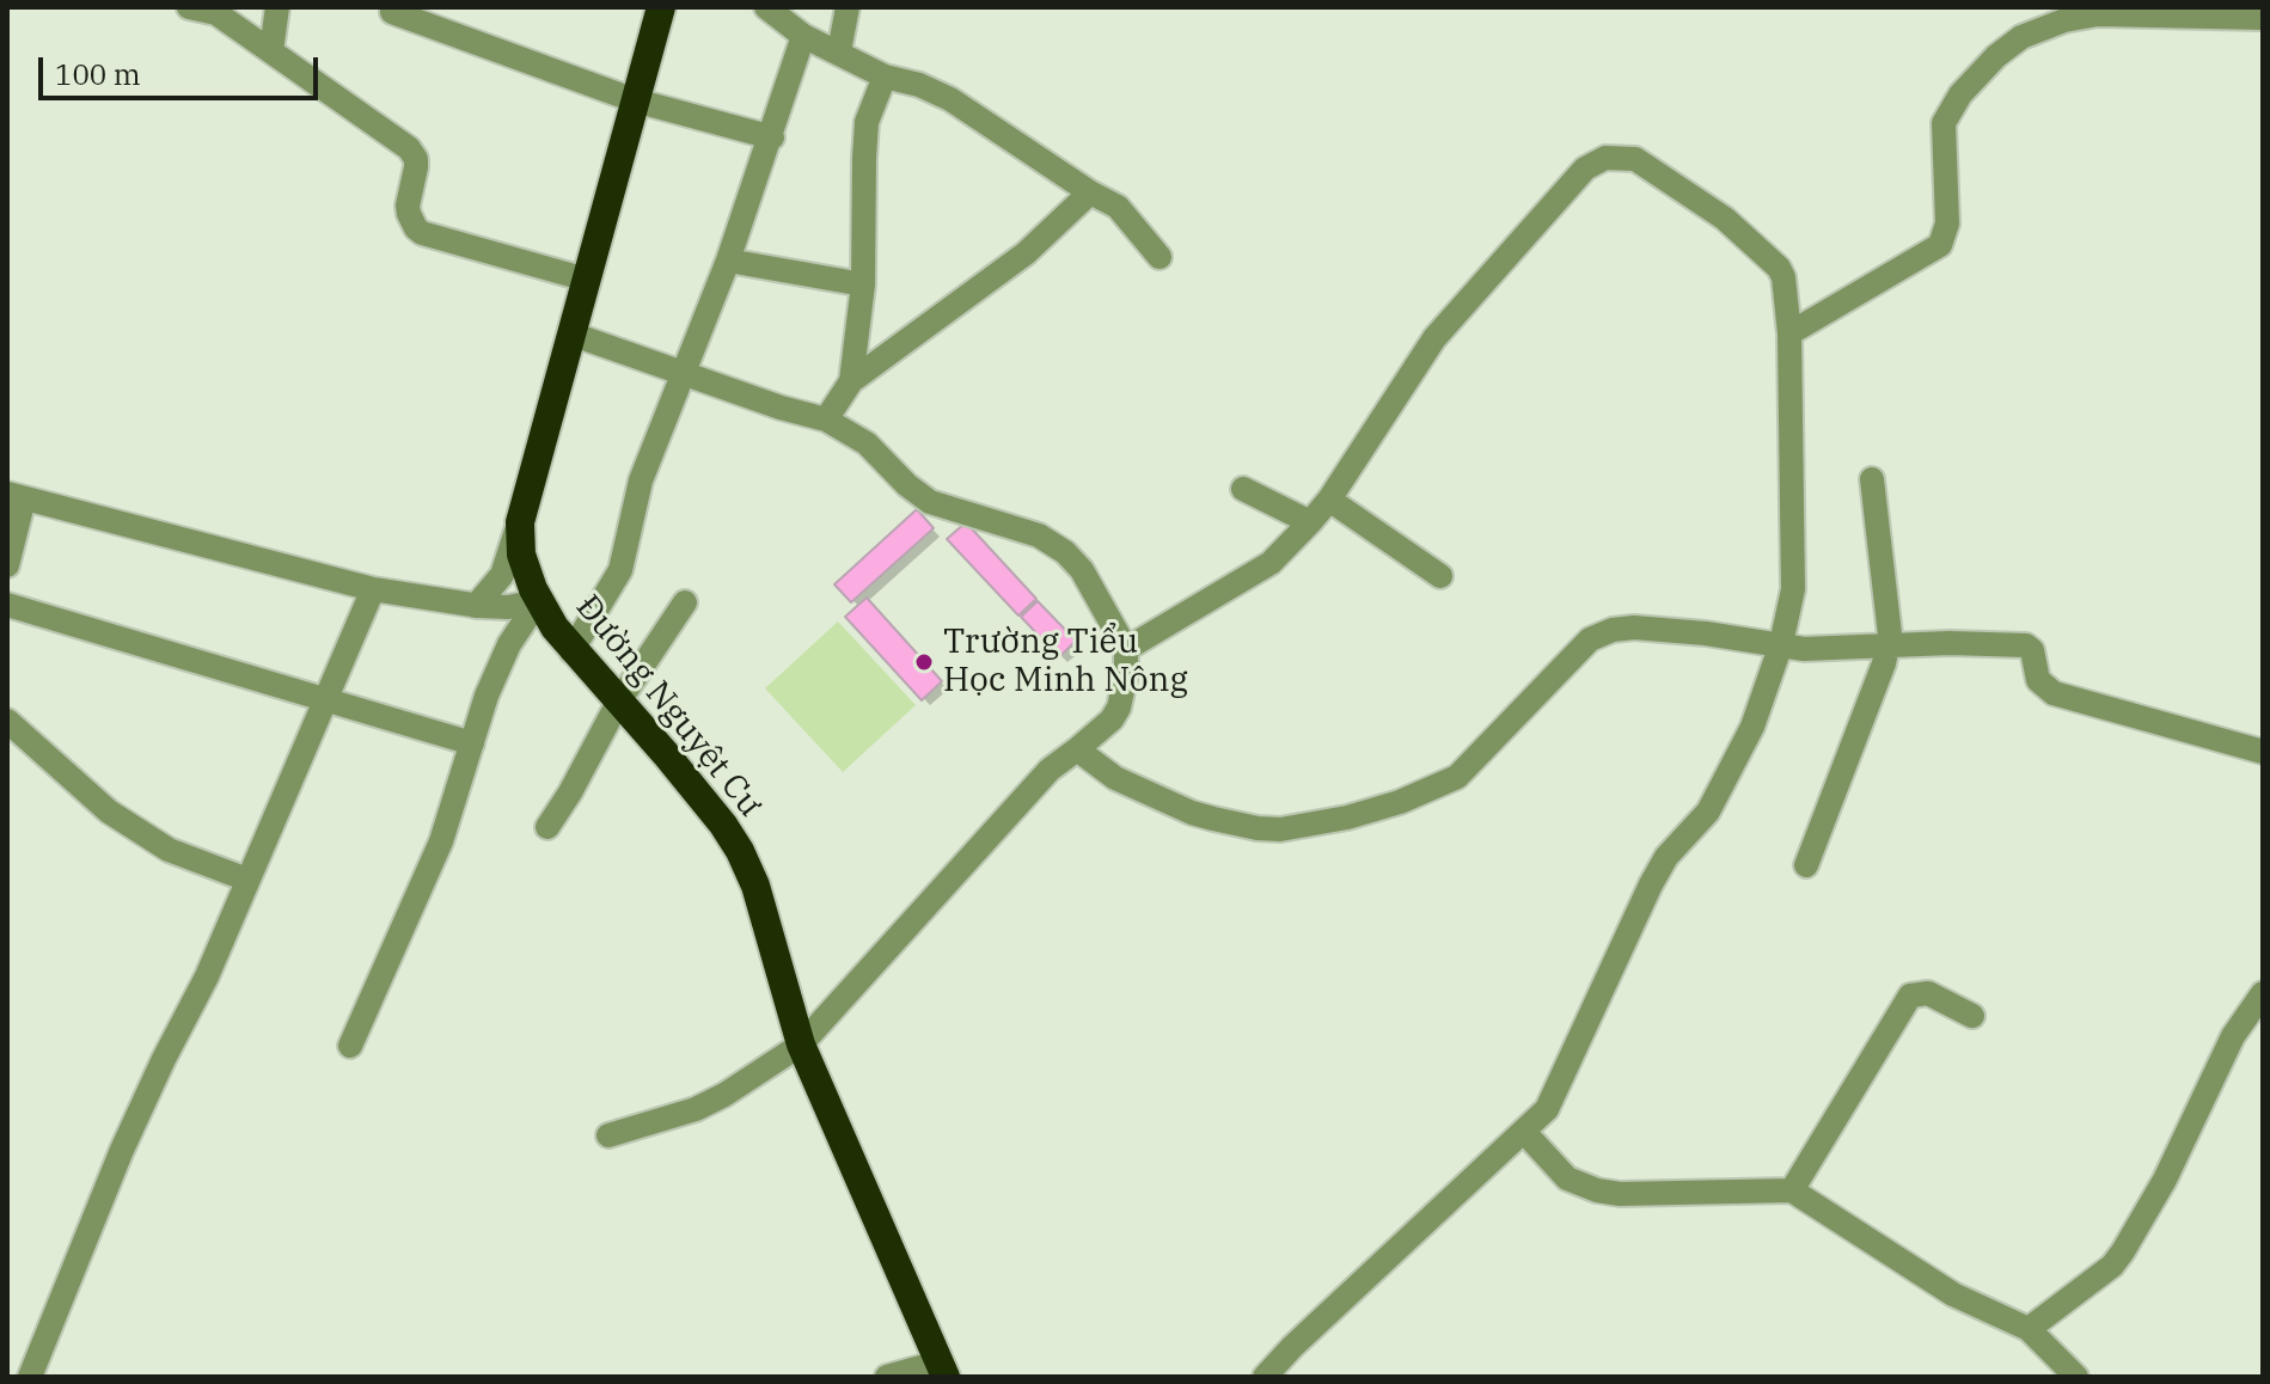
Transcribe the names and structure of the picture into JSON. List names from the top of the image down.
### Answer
{
  "streets": {
    "highway": ["Đường Nguyệt Cư"]
  },
  "places": ["Trường Tiểu Học Minh Nông"],
  "scale_bar": "100 m"
}
